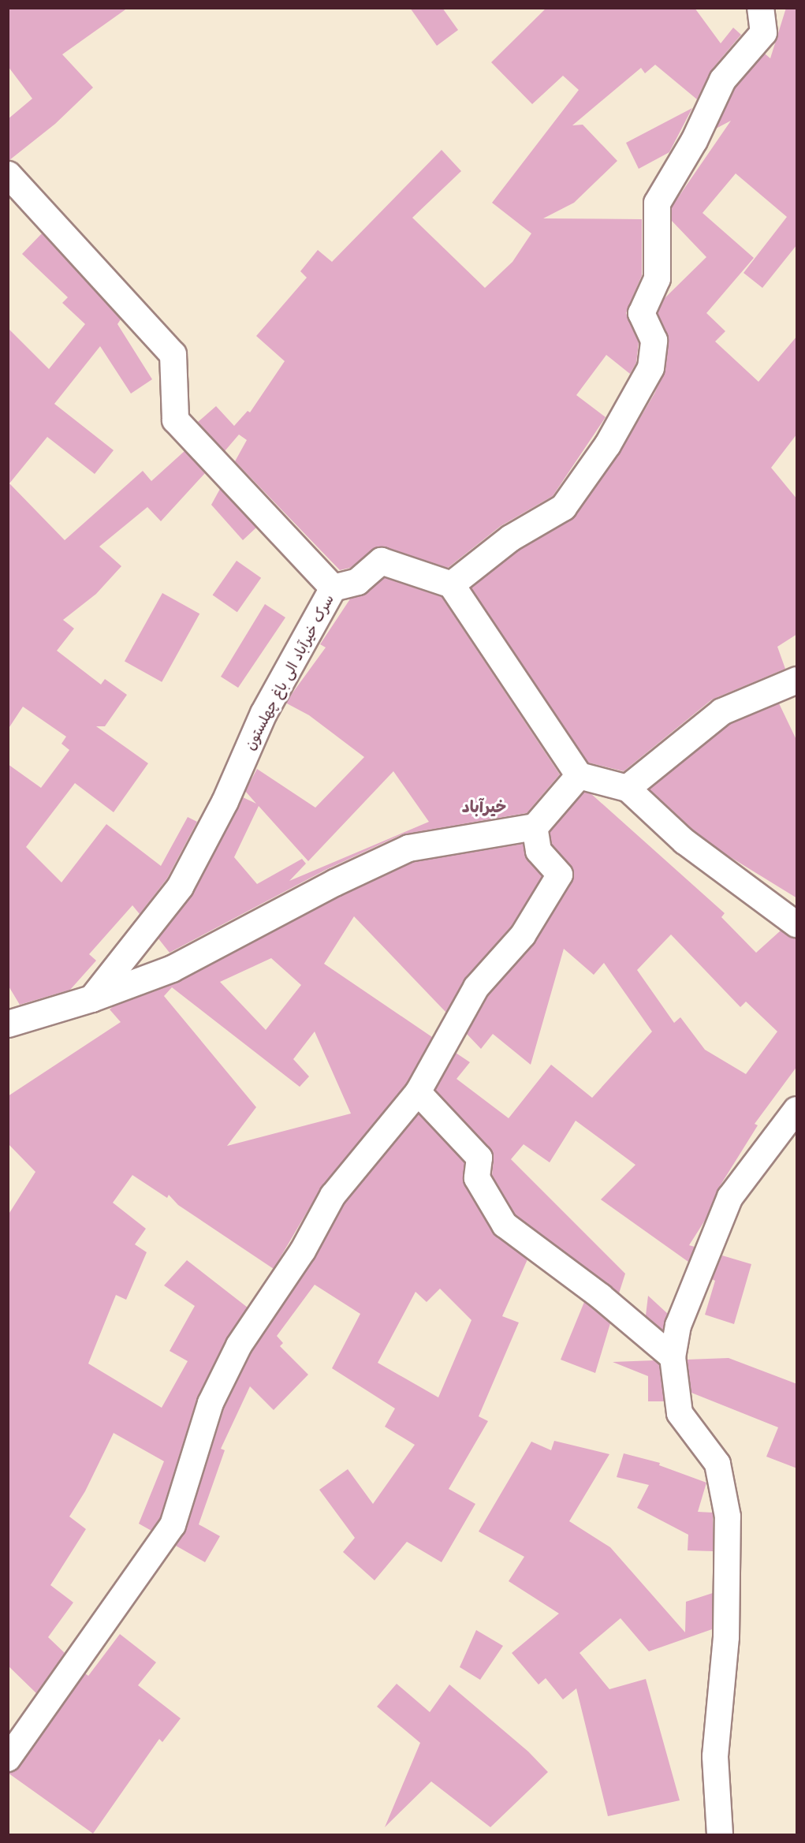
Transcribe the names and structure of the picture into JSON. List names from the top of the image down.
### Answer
{
  "streets": {
    "street": ["سرک خیرآباد الی باغ چهلستون"]
  },
  "districts": ["خیرآباد"]
}
